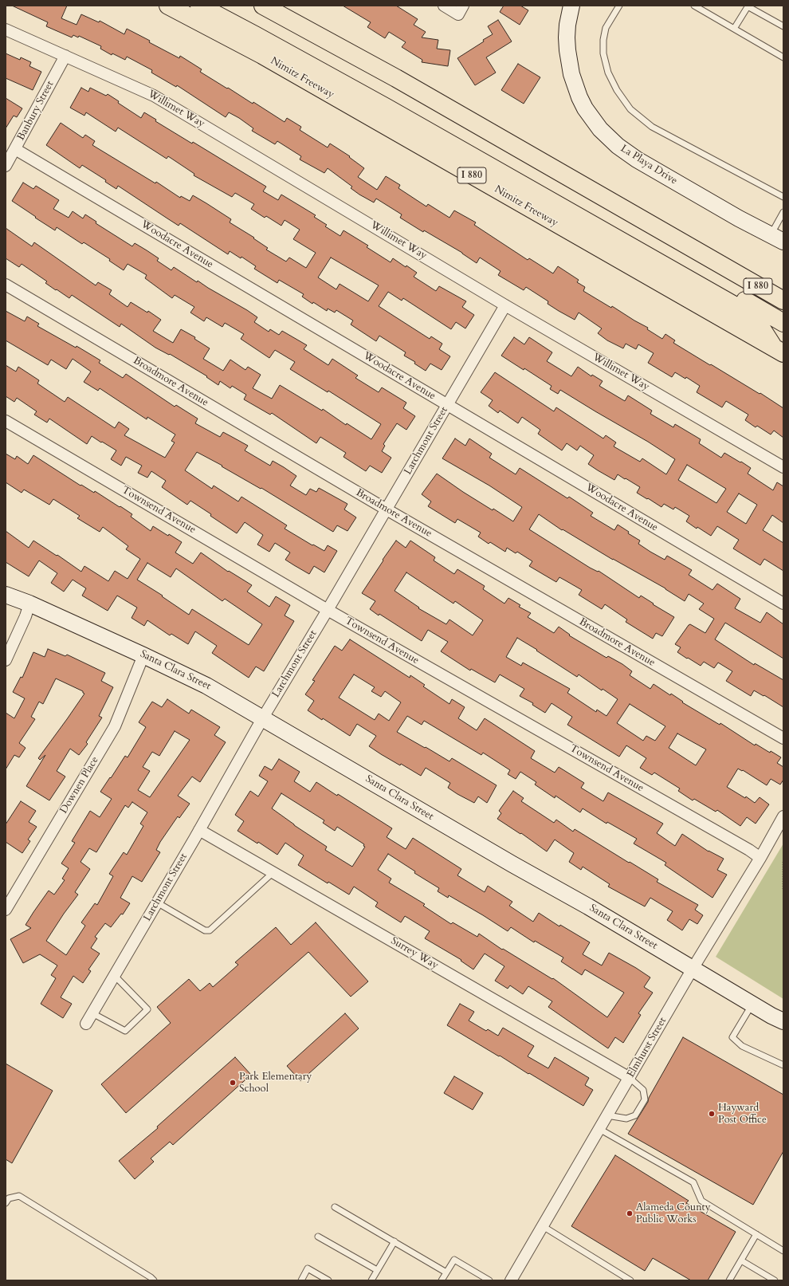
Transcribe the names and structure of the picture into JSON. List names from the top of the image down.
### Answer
{
  "streets": {
    "highway": ["Nimitz Freeway", "I 880"],
    "main road": ["La Playa Drive", "Santa Clara Street"],
    "street": [
      "Willimet Way",
      "Banbury Street",
      "Woodacre Avenue",
      "Broadmore Avenue",
      "Larchmont Street",
      "Townsend Avenue",
      "Downen Place",
      "Surrey Way",
      "Elmhurst Street"
    ]
  },
  "crossings": [
    ["Nimitz Freeway", "I 880"],
    ["Willimet Way", "Banbury Street"],
    ["Willimet Way", "Larchmont Street"],
    ["Banbury Street", "Woodacre Avenue"],
    ["Woodacre Avenue", "Larchmont Street"],
    ["Broadmore Avenue", "Larchmont Street"],
    ["Larchmont Street", "Townsend Avenue"],
    ["Larchmont Street", "Santa Clara Street"],
    ["Larchmont Street", "Surrey Way"],
    ["Townsend Avenue", "Elmhurst Street"],
    ["Santa Clara Street", "Downen Place"],
    ["Santa Clara Street", "Elmhurst Street"],
    ["Surrey Way", "Elmhurst Street"]
  ],
  "places": ["Park Elementary School", "Hayward Post Office", "Alameda County Public Works"]
}
